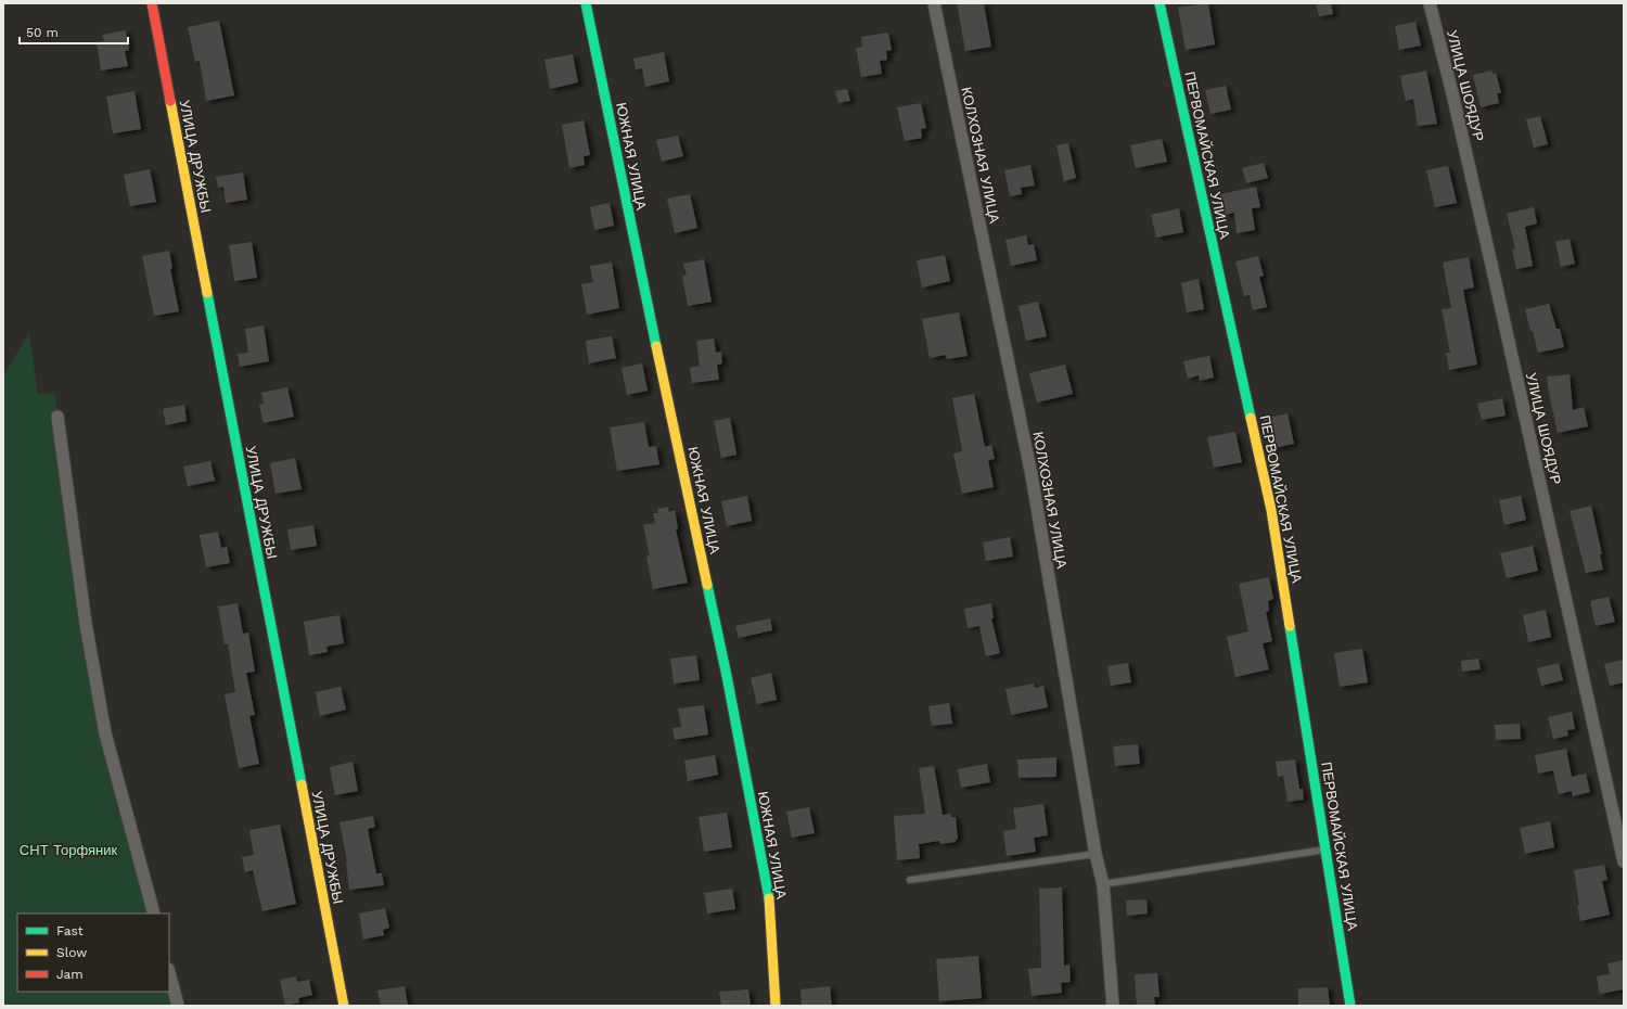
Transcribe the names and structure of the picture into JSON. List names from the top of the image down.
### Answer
{
  "streets": {
    "street": [
      "УЛИЦА ШОЯДУР",
      "КОЛХОЗНАЯ УЛИЦА",
      "ПЕРВОМАЙСКАЯ УЛИЦА",
      "УЛИЦА ДРУЖБЫ",
      "ЮЖНАЯ УЛИЦА"
    ]
  },
  "parks": ["СНТ Торфяник"],
  "legend": ["Fast", "Slow", "Jam"],
  "scale_bar": "50 m"
}
